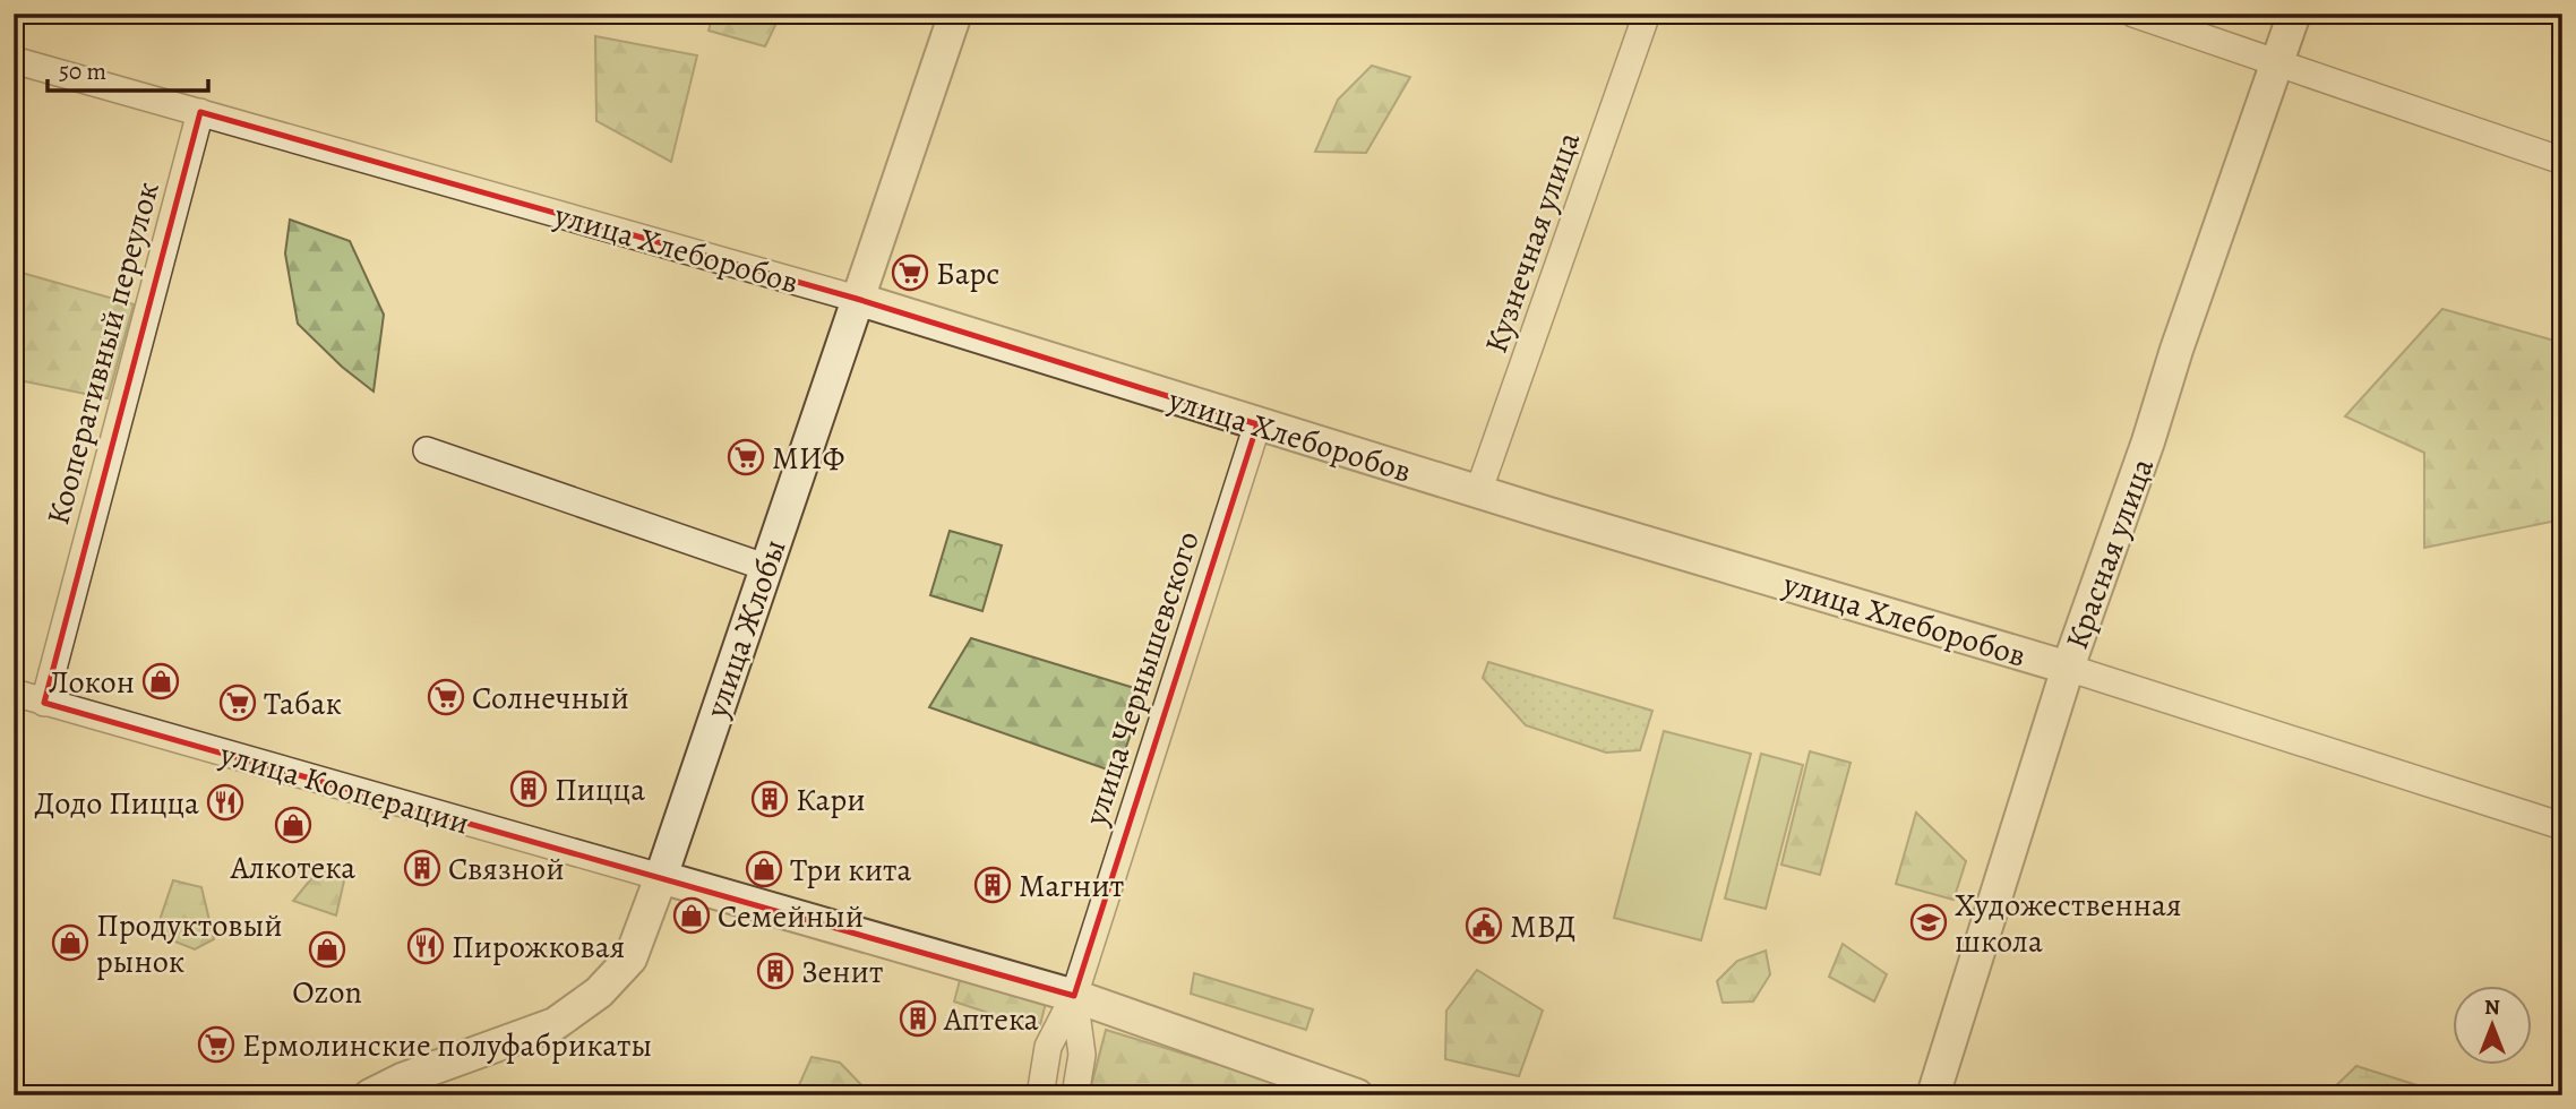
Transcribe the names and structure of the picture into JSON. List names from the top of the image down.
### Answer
{
  "streets": {
    "street": [
      "Кузнечная улица",
      "улица Хлеборобов",
      "Кооперативный переулок",
      "Красная улица",
      "улица Жлобы",
      "улица Чернышевского",
      "улица Кооперации"
    ]
  },
  "crossings": [
    ["Кузнечная улица", "улица Хлеборобов"],
    ["улица Хлеборобов", "Кооперативный переулок"],
    ["улица Хлеборобов", "Красная улица"],
    ["улица Хлеборобов", "улица Жлобы"],
    ["улица Хлеборобов", "улица Чернышевского"],
    ["Кооперативный переулок", "улица Кооперации"],
    ["улица Жлобы", "улица Кооперации"],
    ["улица Чернышевского", "улица Кооперации"]
  ],
  "places": {
    "supermarket": [
      "Барс",
      "МИФ",
      "Солнечный",
      "Табак",
      "Ермолинские полуфабрикаты"
    ],
    "shop": [
      "Локон",
      "Алкотека",
      "Три кита",
      "Семейный",
      "Продуктовый рынок",
      "Ozon"
    ],
    "building": [
      "Пицца",
      "Кари",
      "Связной",
      "Магнит",
      "Зенит",
      "Аптека"
    ],
    "restaurant": ["Додо Пицца", "Пирожковая"],
    "school or university": ["Художественная школа"],
    "public building": ["МВД"]
  },
  "scale_bar": "50 m",
  "north": "top"
}
